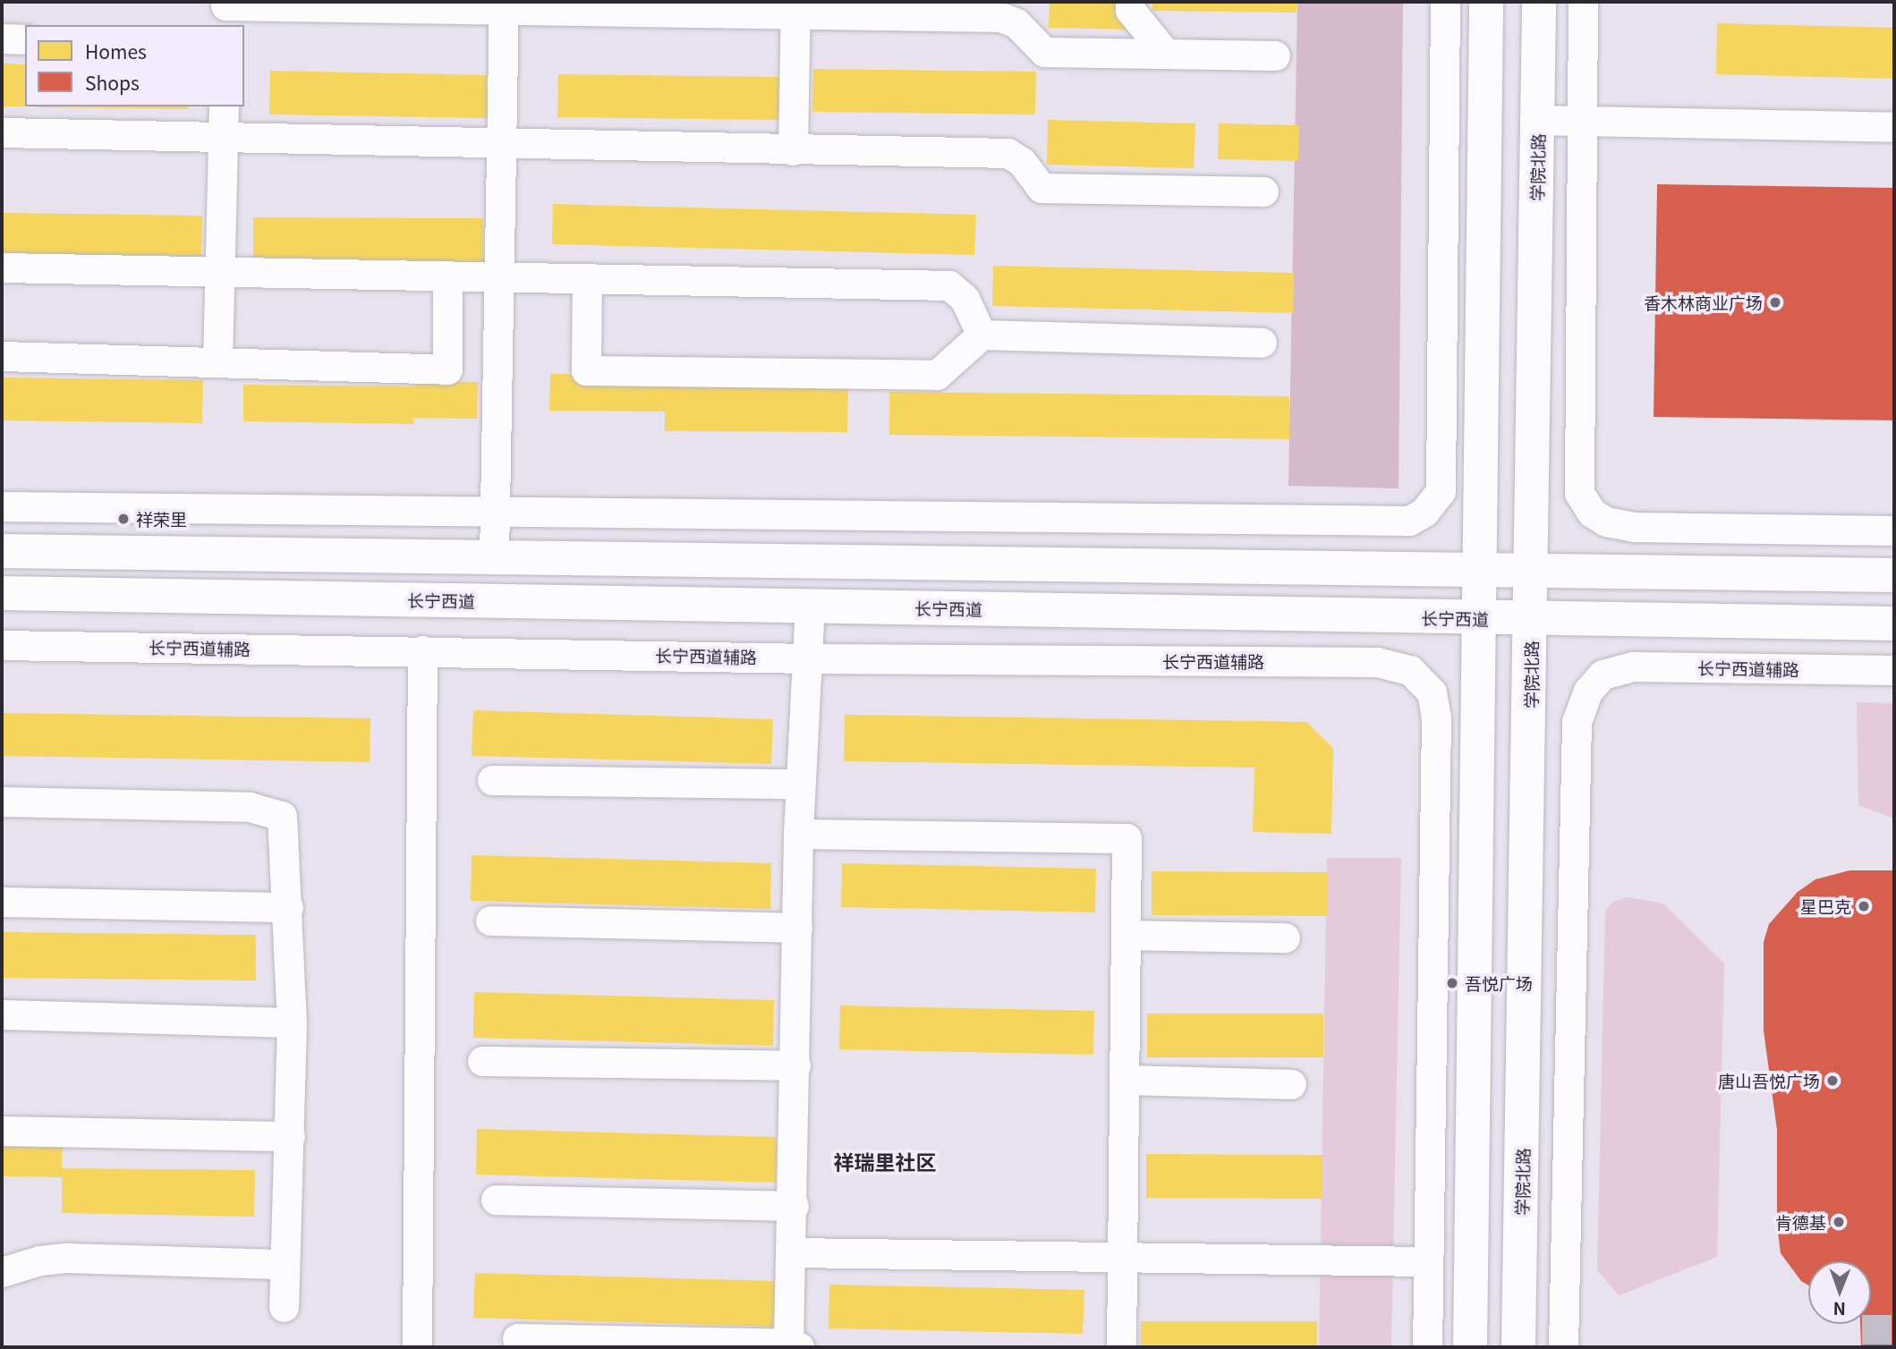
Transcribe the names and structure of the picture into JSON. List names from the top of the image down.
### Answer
{
  "streets": {
    "main road": ["学院北路", "长宁西道"],
    "street": ["长宁西道辅路"]
  },
  "crossings": [
    ["学院北路", "长宁西道"]
  ],
  "districts": ["祥瑞里社区"],
  "places": [
    "香木林商业广场",
    "祥荣里",
    "星巴克",
    "吾悦广场",
    "唐山吾悦广场",
    "肯德基"
  ],
  "legend": ["Homes", "Shops"],
  "north": "bottom"
}
